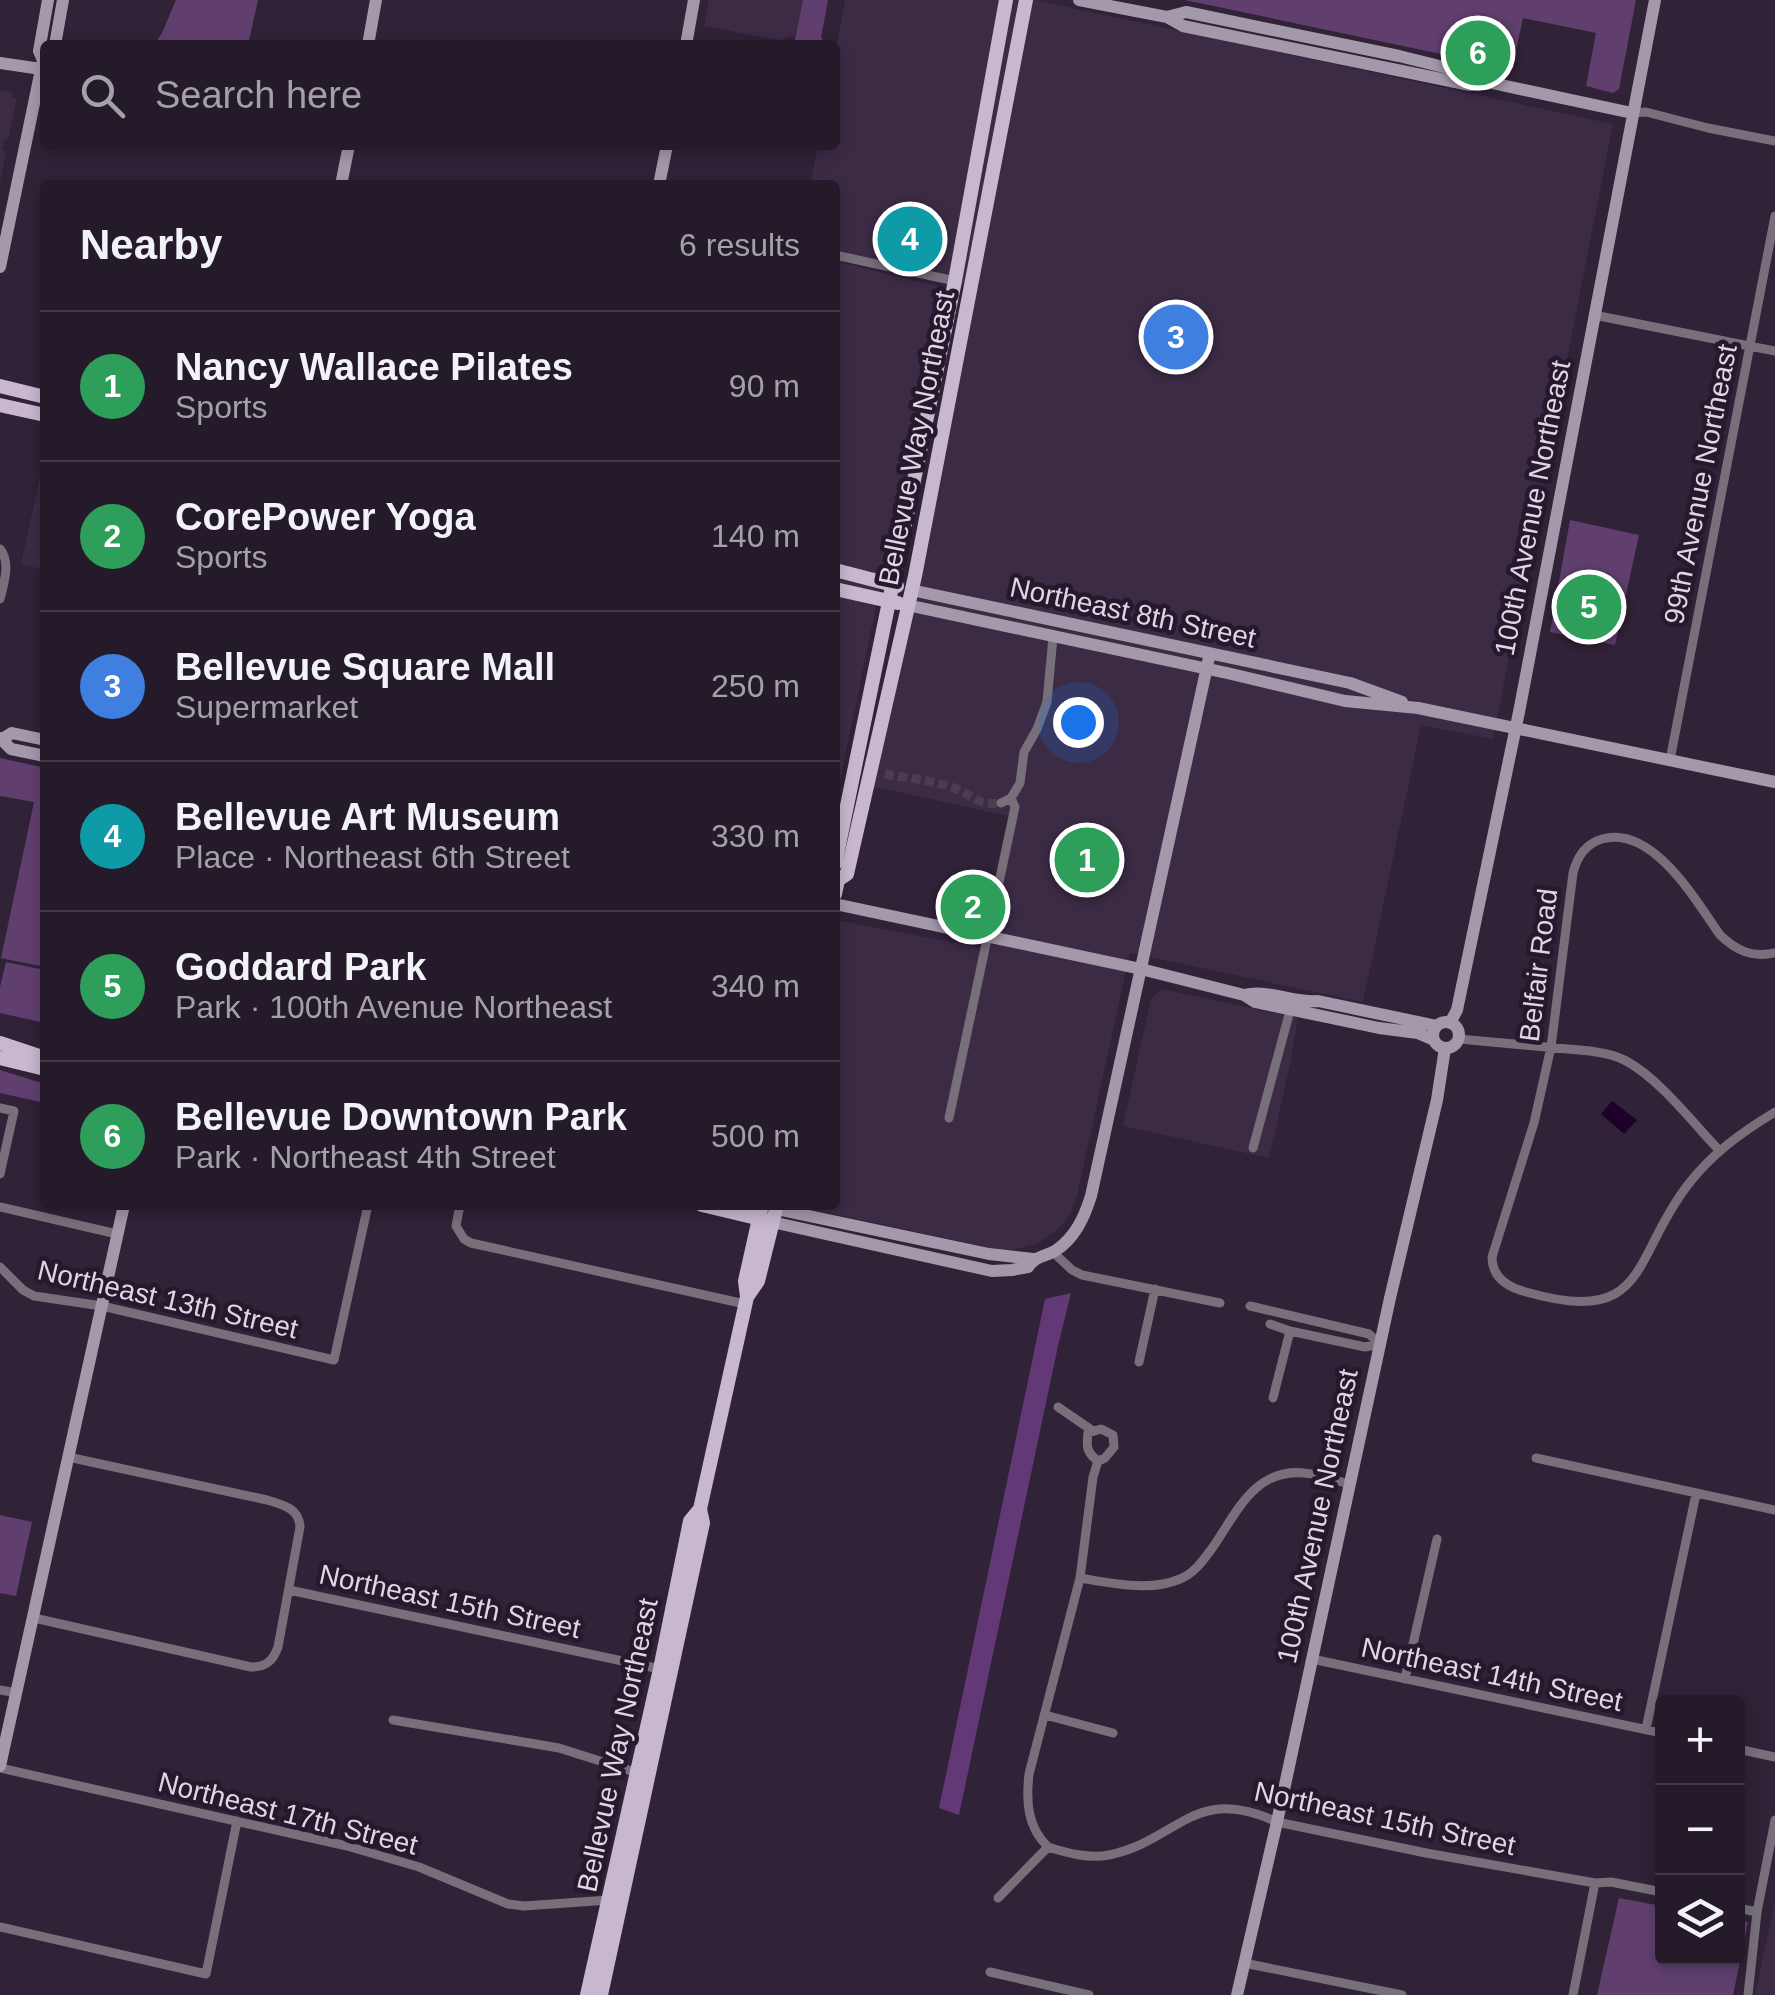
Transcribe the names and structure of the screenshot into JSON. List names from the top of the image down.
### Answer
{
  "streets": {
    "main road": ["Bellevue Way Northeast", "100th Avenue Northeast", "Northeast 8th Street"],
    "street": [
      "99th Avenue Northeast",
      "Belfair Road",
      "Northeast 13th Street",
      "Northeast 15th Street",
      "Northeast 14th Street",
      "Northeast 17th Street"
    ]
  },
  "crossings": [
    ["Bellevue Way Northeast", "Northeast 8th Street"],
    ["Bellevue Way Northeast", "Northeast 15th Street"],
    ["Bellevue Way Northeast", "Northeast 17th Street"],
    ["99th Avenue Northeast", "Northeast 8th Street"],
    ["100th Avenue Northeast", "Northeast 8th Street"],
    ["100th Avenue Northeast", "Northeast 15th Street"],
    ["100th Avenue Northeast", "Northeast 14th Street"]
  ],
  "page": {
    "pins": [
      "6",
      "4",
      "3",
      "5",
      "1",
      "2"
    ],
    "search": "Search here",
    "heading": ["Nearby", "6 results"],
    "list": [
      {
        "mark": "1",
        "name": "Nancy Wallace Pilates",
        "note": "Sports",
        "value": "90 m"
      },
      {
        "mark": "2",
        "name": "CorePower Yoga",
        "note": "Sports",
        "value": "140 m"
      },
      {
        "mark": "3",
        "name": "Bellevue Square Mall",
        "note": "Supermarket",
        "value": "250 m"
      },
      {
        "mark": "4",
        "name": "Bellevue Art Museum",
        "note": "Place · Northeast 6th Street",
        "value": "330 m"
      },
      {
        "mark": "5",
        "name": "Goddard Park",
        "note": "Park · 100th Avenue Northeast",
        "value": "340 m"
      },
      {
        "mark": "6",
        "name": "Bellevue Downtown Park",
        "note": "Park · Northeast 4th Street",
        "value": "500 m"
      }
    ],
    "map_buttons": ["+", "−"]
  }
}
